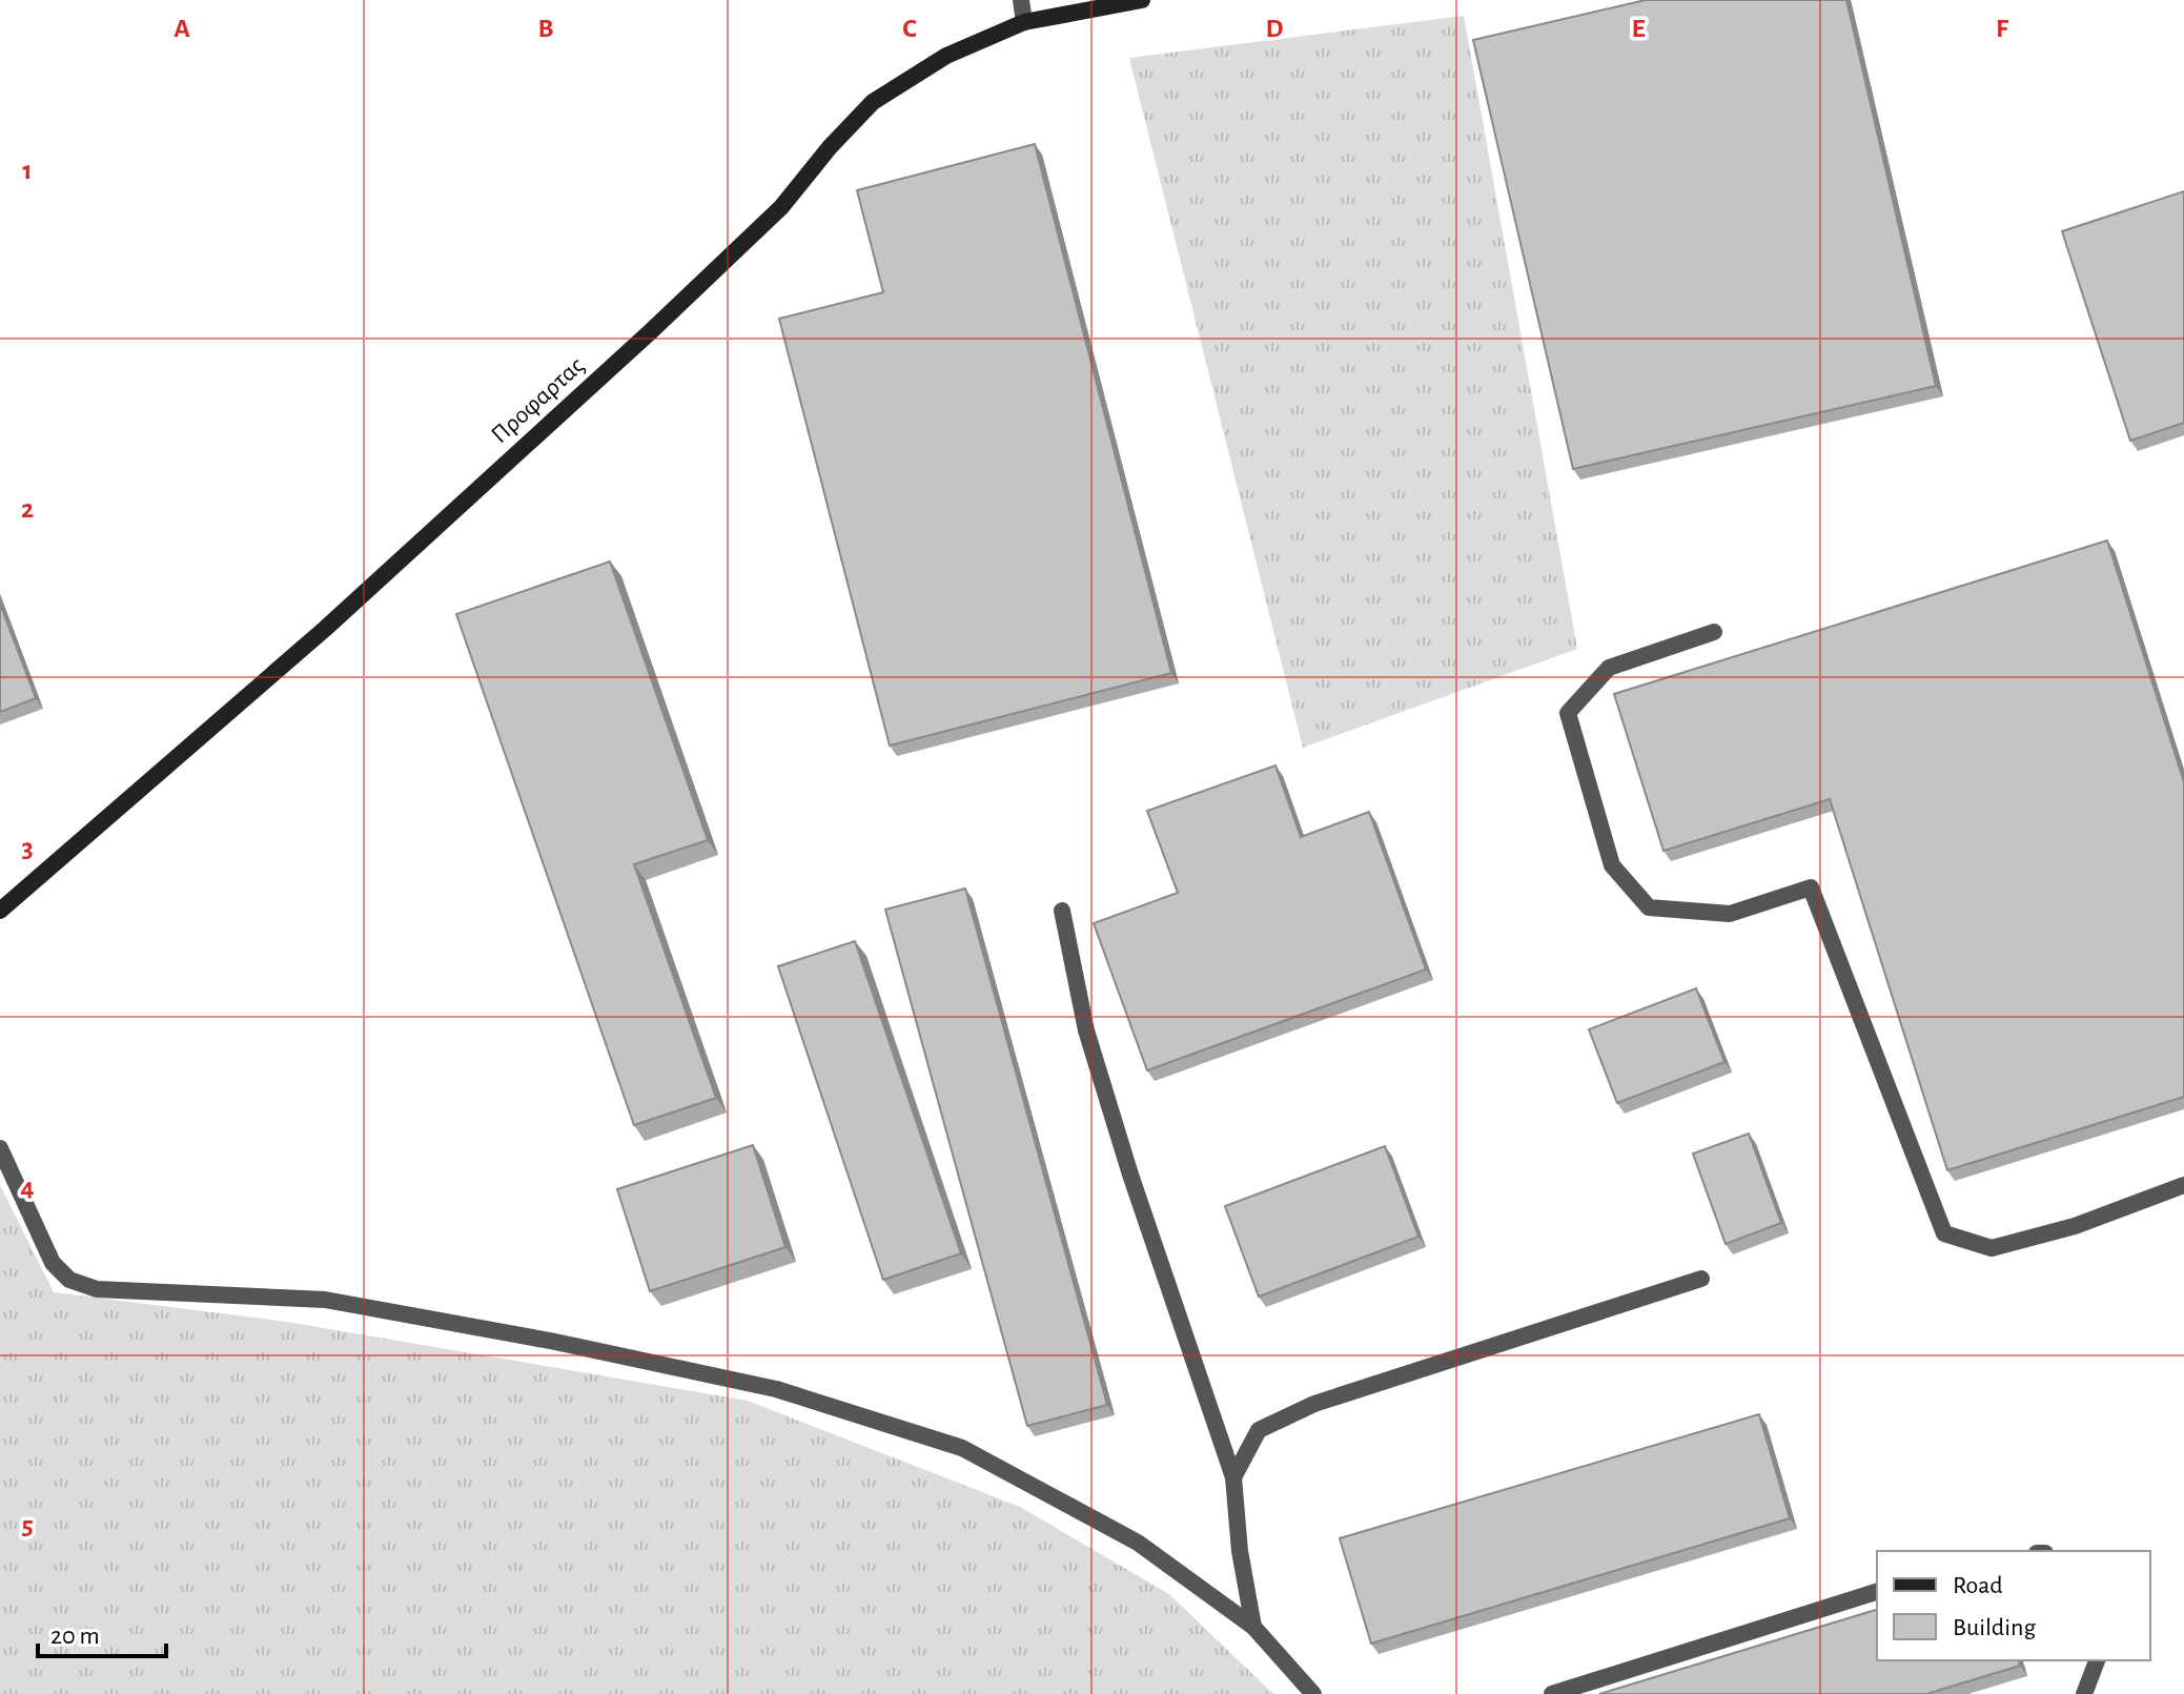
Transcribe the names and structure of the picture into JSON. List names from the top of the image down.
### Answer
{
  "streets": {
    "street": ["Προφαρτας"]
  },
  "legend": ["Road", "Building"],
  "scale_bar": "20 m",
  "grid": {
    "columns": [
      "A",
      "B",
      "C",
      "D",
      "E",
      "F"
    ],
    "rows": [
      "1",
      "2",
      "3",
      "4",
      "5"
    ]
  }
}
